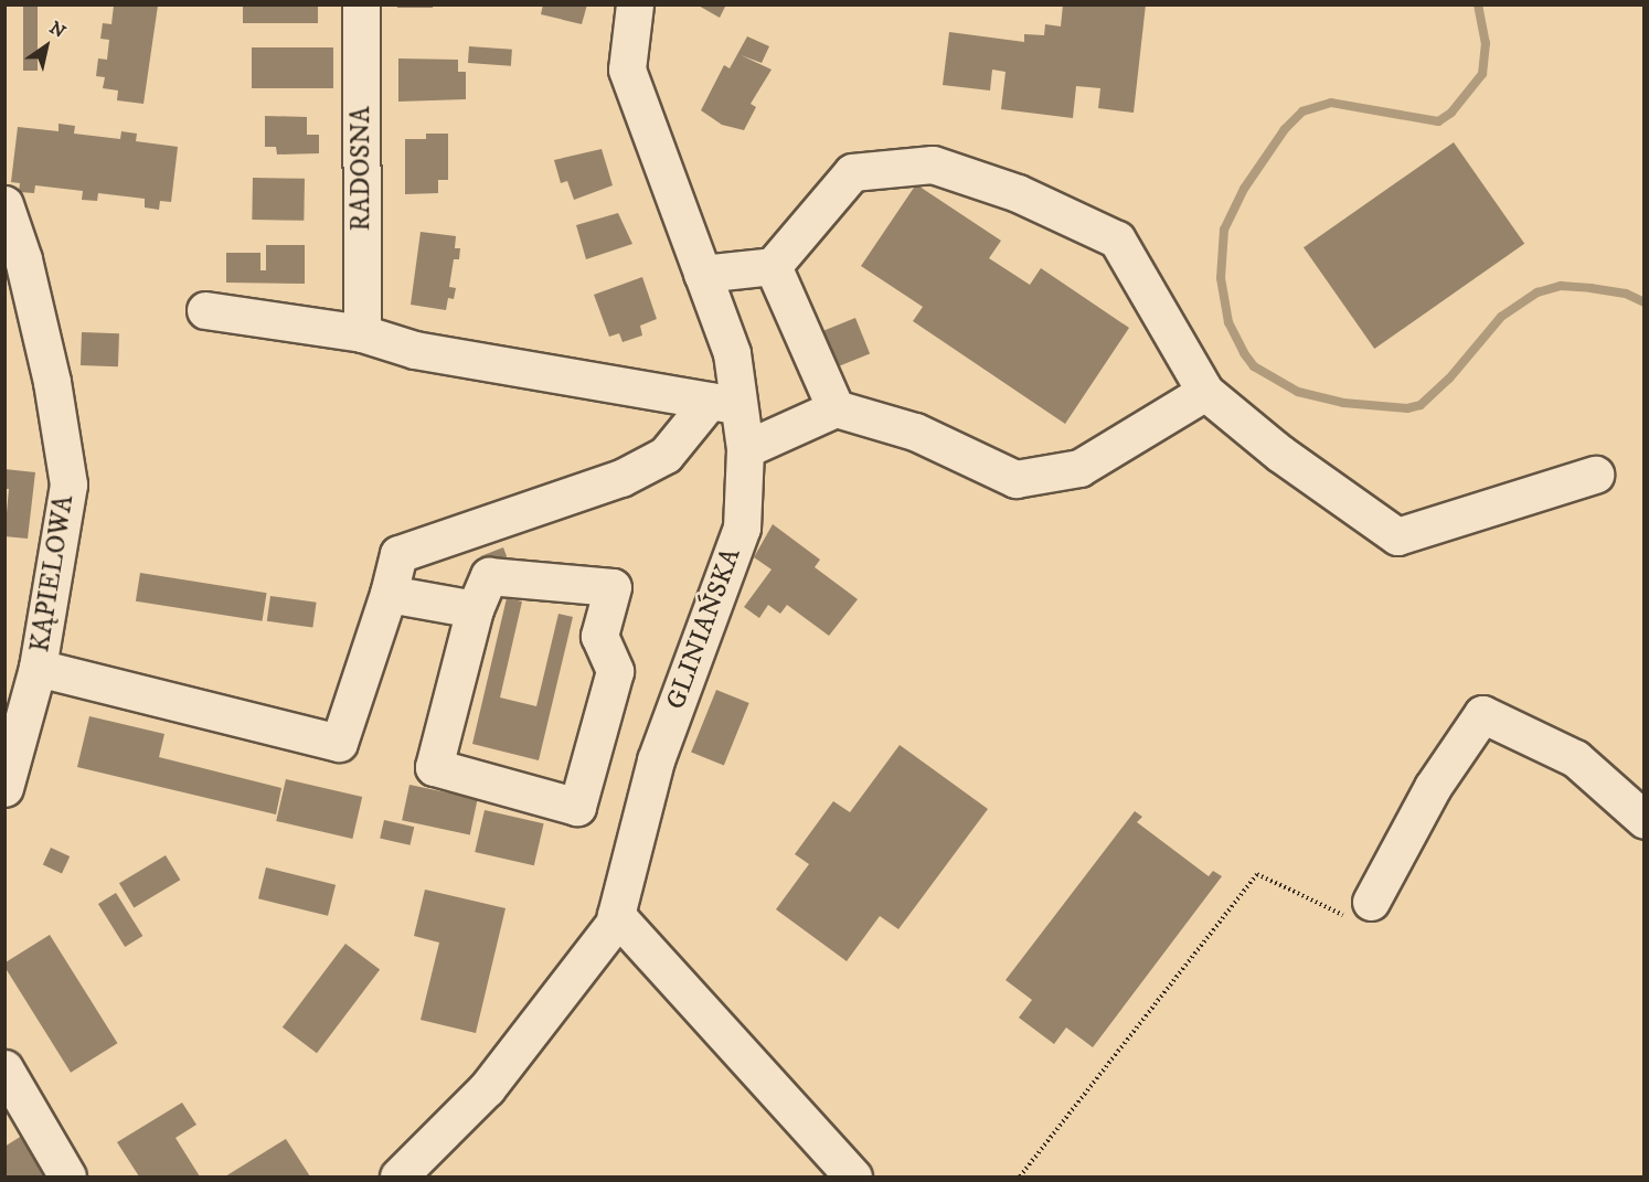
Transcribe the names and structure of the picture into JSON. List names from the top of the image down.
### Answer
{
  "streets": {
    "street": ["RADOSNA", "KĄPIELOWA", "GLINIAŃSKA"]
  },
  "north": "top right"
}
